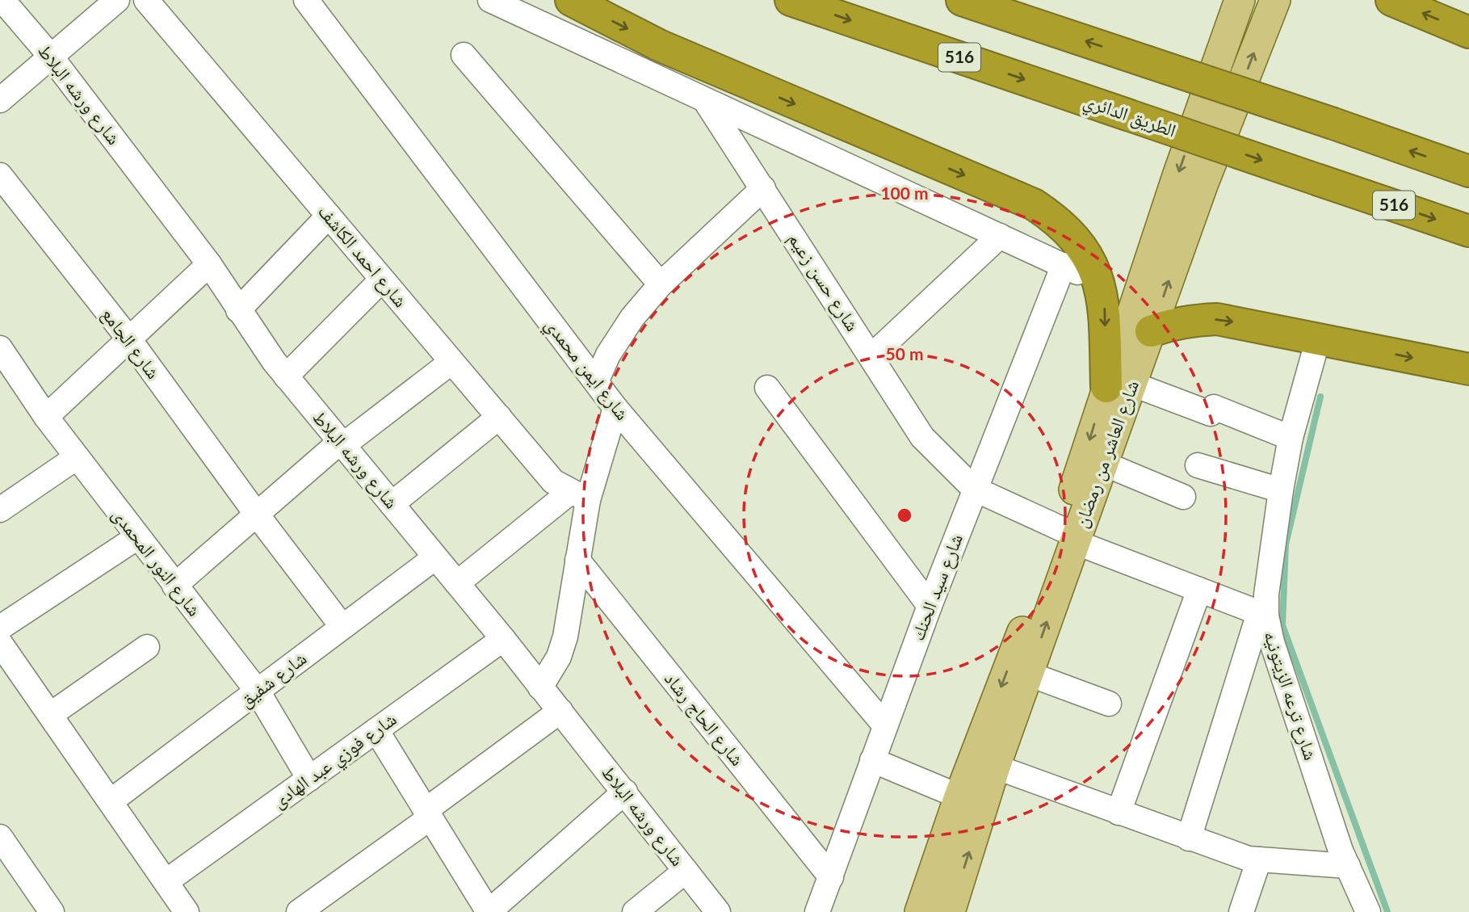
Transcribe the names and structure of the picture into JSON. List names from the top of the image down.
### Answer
{
  "streets": {
    "highway": ["516", "الطريق الدائري"],
    "main road": ["شارع العاشر من رمضان"],
    "street": [
      "شارع ورشه البلاط",
      "شارع احمد الكاشف",
      "شارع حسن زعيم",
      "شارع الجامع",
      "شارع ايمن محمدي",
      "شارع النور المحمدى",
      "شارع سيد الحنك",
      "شارع شفيق",
      "شارع ترعه الزيتونيه",
      "شارع الحاج رشاد",
      "شارع فوزي عبد الهادى"
    ]
  },
  "crossings": [
    ["شارع ورشه البلاط", "شارع شفيق"],
    ["شارع ورشه البلاط", "شارع فوزي عبد الهادى"],
    ["شارع حسن زعيم", "شارع العاشر من رمضان"],
    ["شارع حسن زعيم", "شارع سيد الحنك"],
    ["شارع حسن زعيم", "شارع ترعه الزيتونيه"],
    ["شارع الجامع", "شارع شفيق"],
    ["شارع ايمن محمدي", "شارع سيد الحنك"],
    ["شارع النور المحمدى", "شارع شفيق"],
    ["شارع النور المحمدى", "شارع فوزي عبد الهادى"],
    ["شارع سيد الحنك", "شارع الحاج رشاد"]
  ],
  "rings": ["100 m", "50 m"]
}
